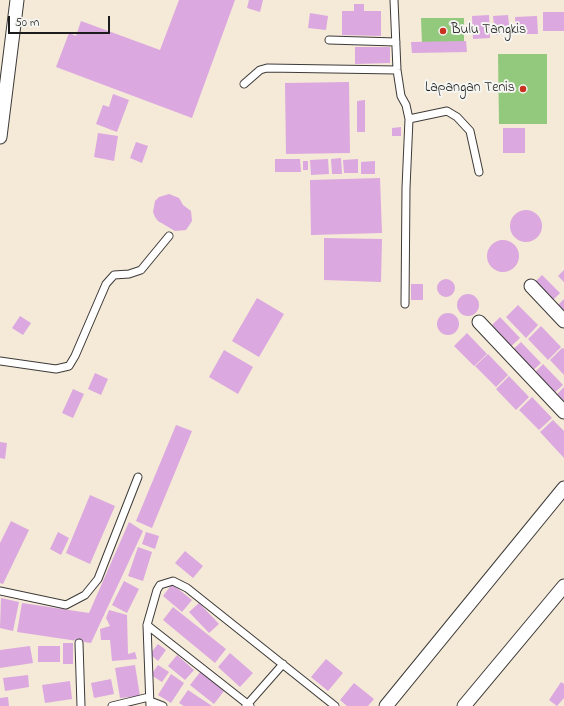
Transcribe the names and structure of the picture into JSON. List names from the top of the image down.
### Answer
{
  "places": ["Bulu Tangkis", "Lapangan Tenis"],
  "scale_bar": "50 m"
}
